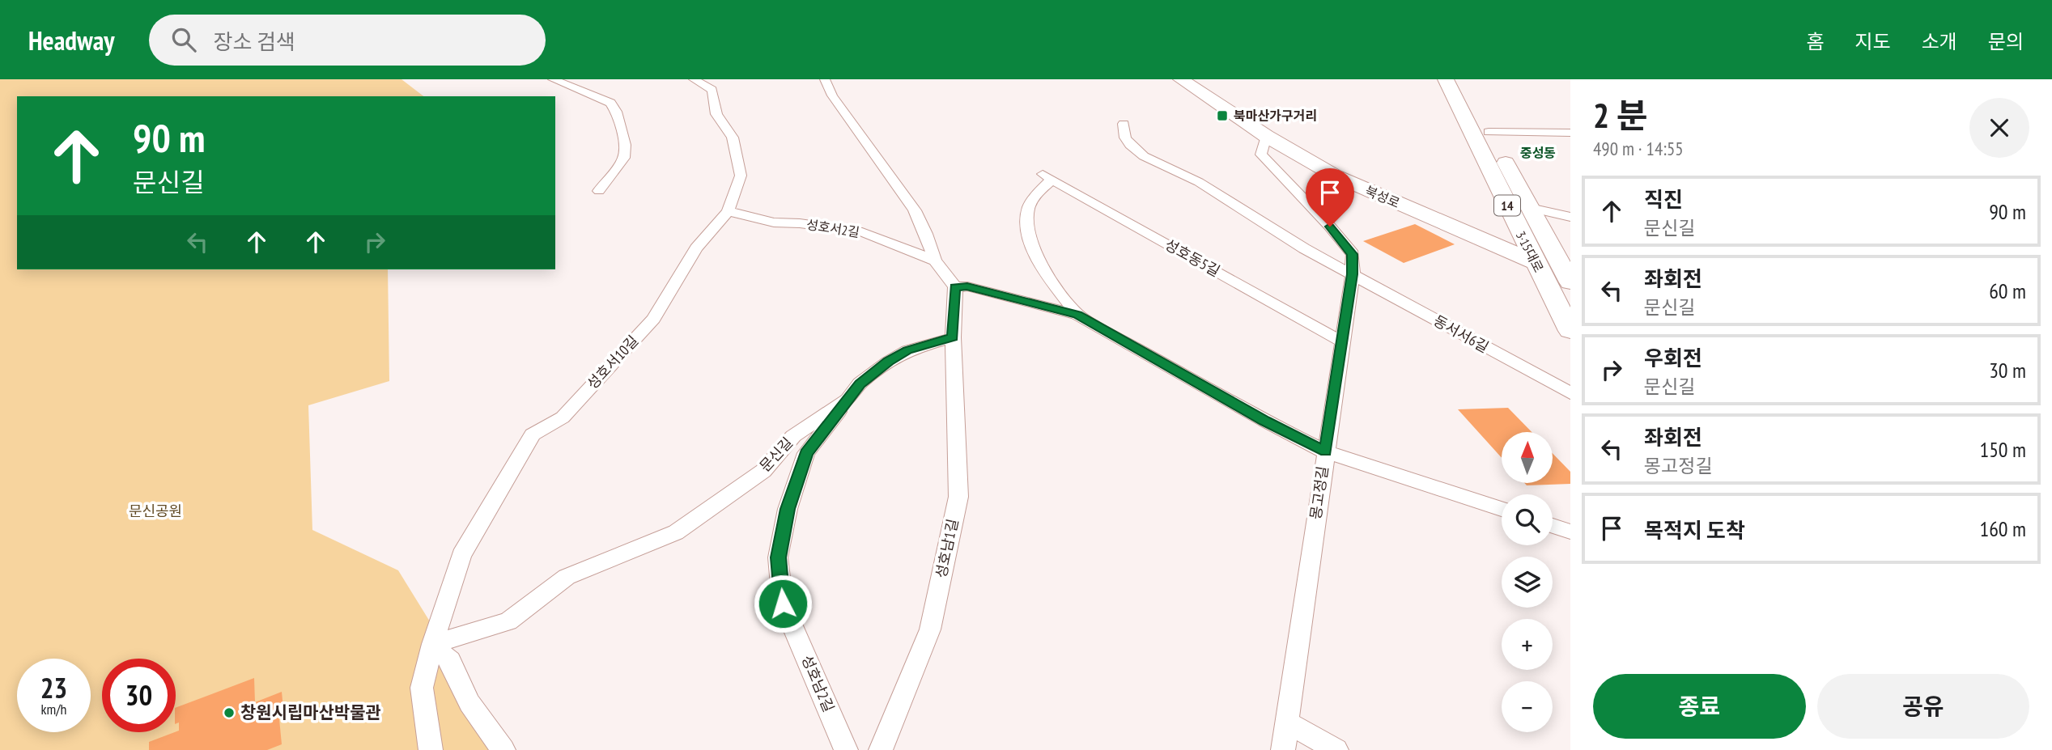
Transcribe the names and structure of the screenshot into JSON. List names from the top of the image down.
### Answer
{
  "streets": {
    "main road": ["북성로", "14", "3·15대로"],
    "street": [
      "성호서2길",
      "성호동5길",
      "동서서6길",
      "성호서10길",
      "문신길",
      "몽고정길",
      "성호남1길",
      "성호남2길"
    ]
  },
  "crossings": [
    ["북성로", "3·15대로"],
    ["북성로", "몽고정길"],
    ["성호서2길", "성호서10길"],
    ["성호동5길", "몽고정길"],
    ["동서서6길", "몽고정길"],
    ["성호서10길", "문신길"],
    ["문신길", "성호남1길"],
    ["문신길", "성호남2길"]
  ],
  "districts": ["중성동"],
  "parks": ["문신공원"],
  "places": {
    "transit": ["북마산가구거리"],
    "other": ["창원시립마산박물관"]
  },
  "north": "top",
  "page": {
    "header": "Headway",
    "search": "장소 검색",
    "nav": [
      "홈",
      "지도",
      "소개",
      "문의"
    ],
    "heading": ["2 분", "490 m · 14:55"],
    "turn": ["90 m", "문신길"],
    "list": [
      {
        "name": "직진",
        "note": "문신길",
        "value": "90 m"
      },
      {
        "name": "좌회전",
        "note": "문신길",
        "value": "60 m"
      },
      {
        "name": "우회전",
        "note": "문신길",
        "value": "30 m"
      },
      {
        "name": "좌회전",
        "note": "몽고정길",
        "value": "150 m"
      },
      {
        "name": "목적지 도착",
        "value": "160 m"
      }
    ],
    "map_buttons": ["+", "−"],
    "speed": "23 km/h",
    "limit": "30",
    "buttons": ["종료", "공유"]
  }
}
